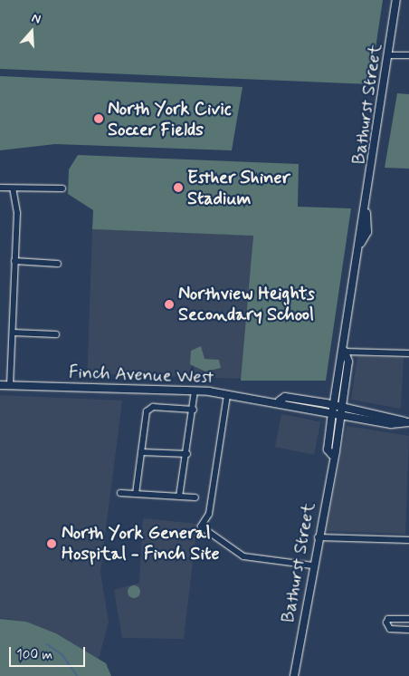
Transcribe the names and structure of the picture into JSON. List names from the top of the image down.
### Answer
{
  "streets": {
    "main road": ["Bathurst Street", "Finch Avenue West"]
  },
  "crossings": [
    ["Bathurst Street", "Finch Avenue West"]
  ],
  "places": [
    "North York Civic Soccer Fields",
    "Esther Shiner Stadium",
    "Northview Heights Secondary School",
    "North York General Hospital - Finch Site"
  ],
  "scale_bar": "100 m",
  "north": "top"
}
